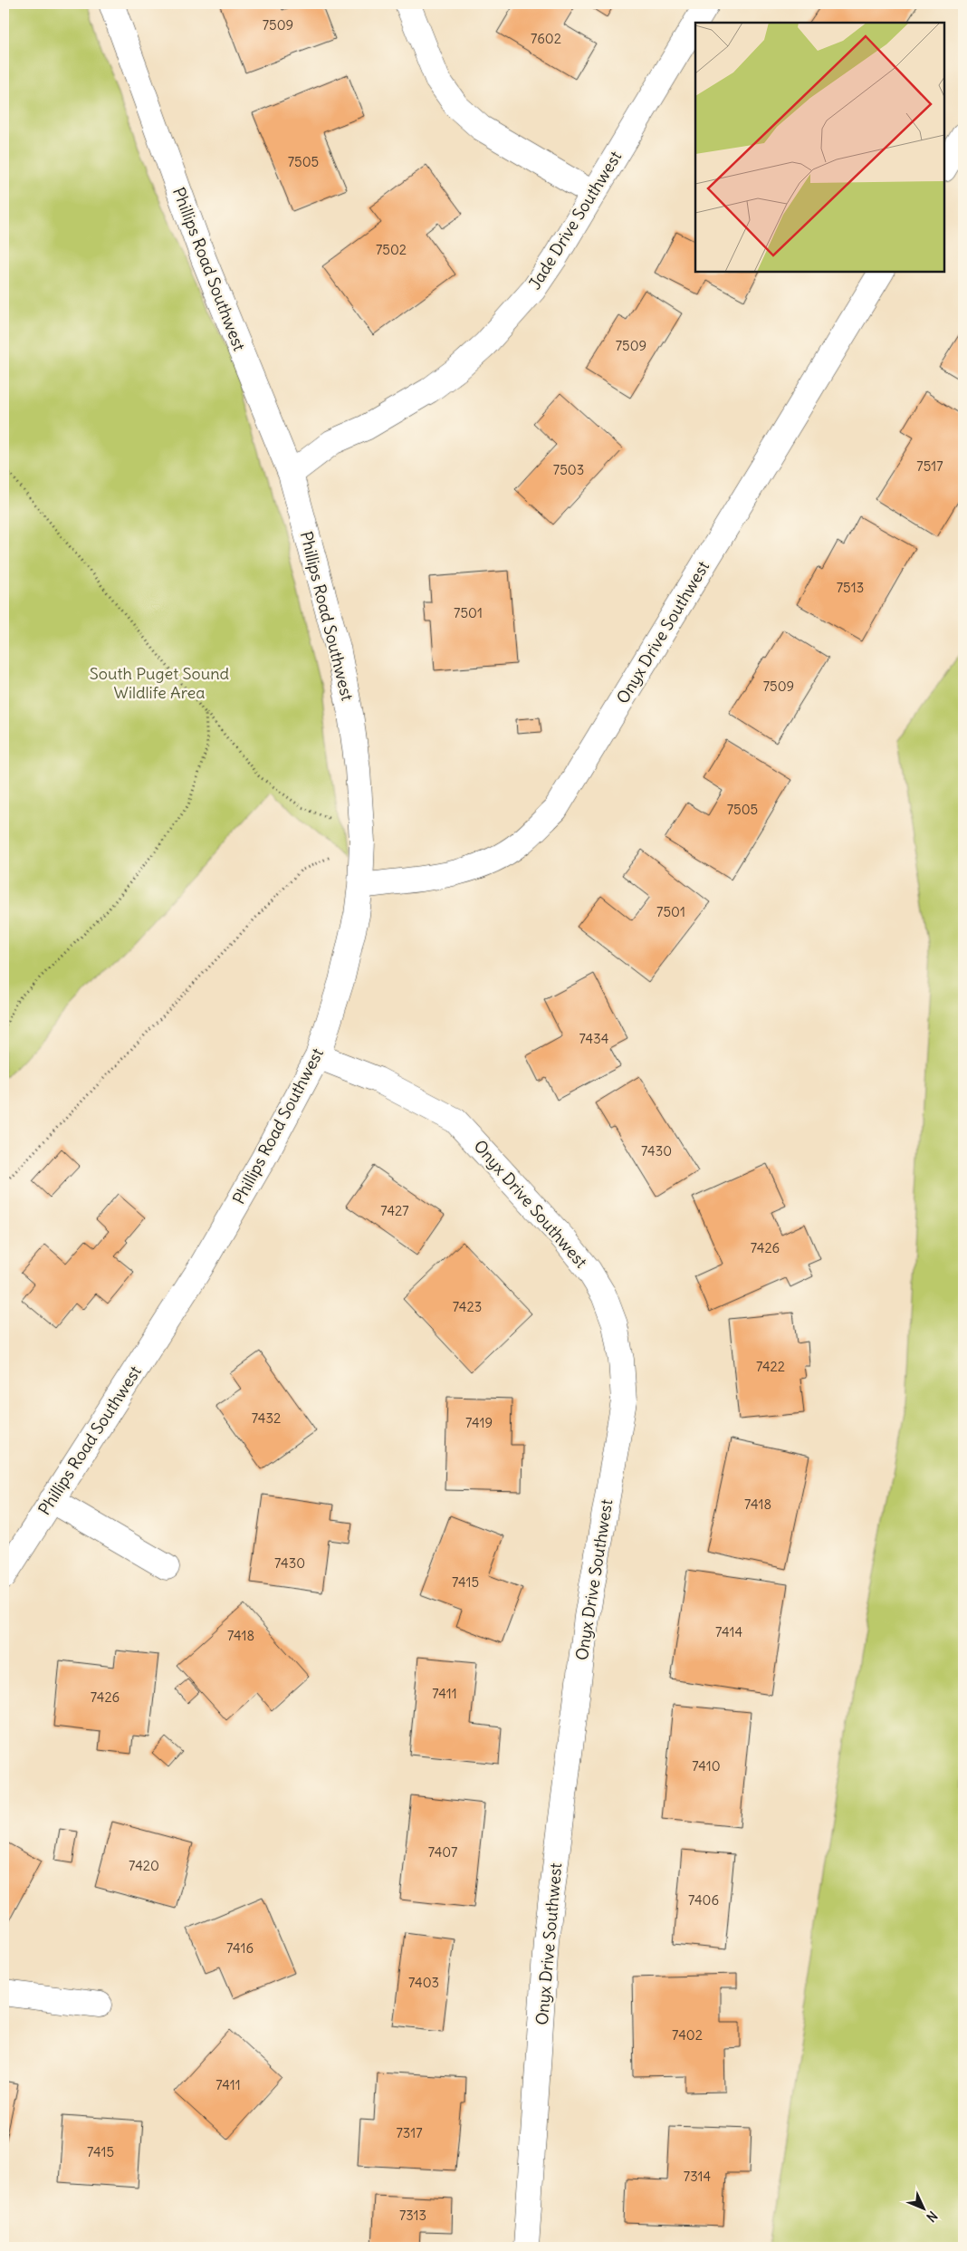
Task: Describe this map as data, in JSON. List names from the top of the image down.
{
  "streets": {
    "street": ["Jade Drive Southwest", "Phillips Road Southwest", "Onyx Drive Southwest"]
  },
  "crossings": [
    ["Jade Drive Southwest", "Phillips Road Southwest"],
    ["Phillips Road Southwest", "Onyx Drive Southwest"]
  ],
  "parks": ["South Puget Sound Wildlife Area"],
  "house_numbers": [
    "7509",
    "7602",
    "7505",
    "7502",
    "7509",
    "7517",
    "7503",
    "7513",
    "7501",
    "7509",
    "7505",
    "7501",
    "7434",
    "7430",
    "7427",
    "7426",
    "7423",
    "7422",
    "7432",
    "7419",
    "7418",
    "7430",
    "7415",
    "7414",
    "7418",
    "7411",
    "7426",
    "7410",
    "7407",
    "7420",
    "7406",
    "7416",
    "7403",
    "7402",
    "7411",
    "7317",
    "7415",
    "7314",
    "7313"
  ],
  "north": "bottom right"
}
